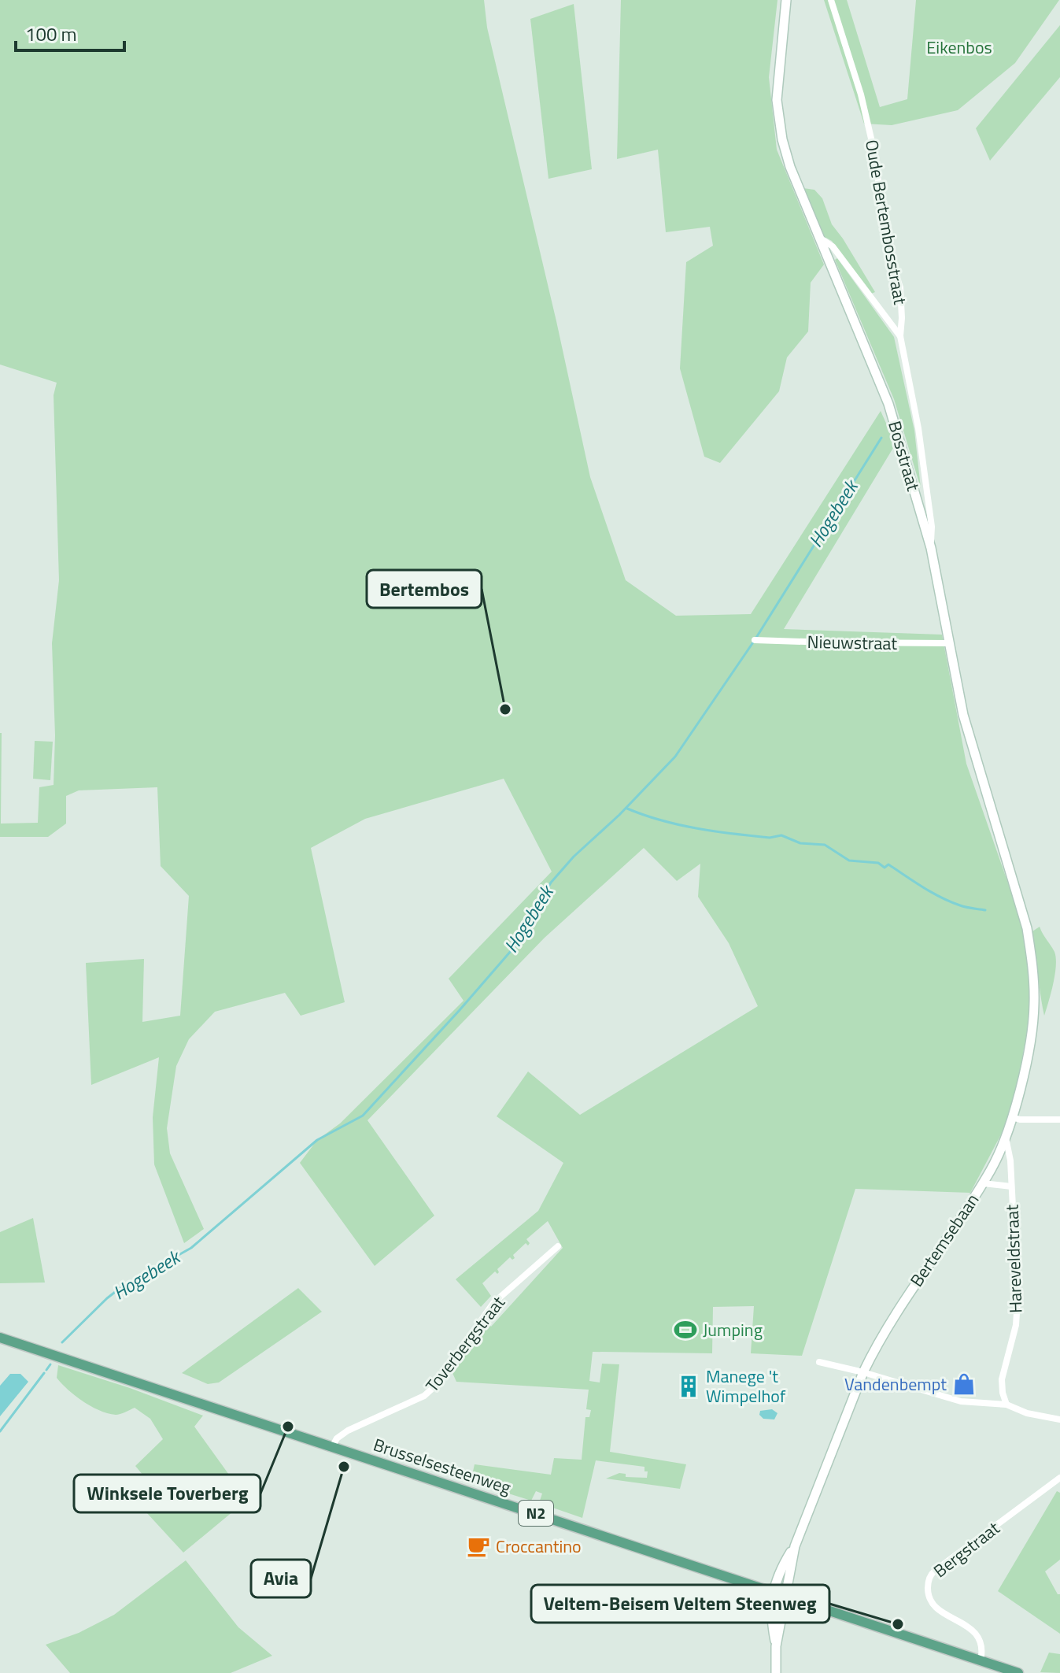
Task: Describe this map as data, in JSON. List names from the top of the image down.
{
  "streets": {
    "main road": ["Brusselsesteenweg", "N2"],
    "street": [
      "Oude Bertembosstraat",
      "Bosstraat",
      "Nieuwstraat",
      "Bertemsebaan",
      "Hareveldstraat",
      "Toverbergstraat",
      "Bergstraat"
    ]
  },
  "crossings": [
    ["Oude Bertembosstraat", "Bosstraat"],
    ["Bosstraat", "Nieuwstraat"],
    ["Bosstraat", "Bertemsebaan"],
    ["Bertemsebaan", "Hareveldstraat"],
    ["Bertemsebaan", "Brusselsesteenweg"],
    ["Toverbergstraat", "Brusselsesteenweg"],
    ["Brusselsesteenweg", "Bergstraat"]
  ],
  "water": ["Hogebeek"],
  "parks": ["Eikenbos"],
  "places": {
    "other": [
      "Bertembos",
      "Winksele Toverberg",
      "Avia",
      "Veltem-Beisem Veltem Steenweg"
    ],
    "sports": ["Jumping"],
    "shop": ["Vandenbempt"],
    "building": ["Manege 't Wimpelhof"],
    "cafe": ["Croccantino"]
  },
  "scale_bar": "100 m"
}
